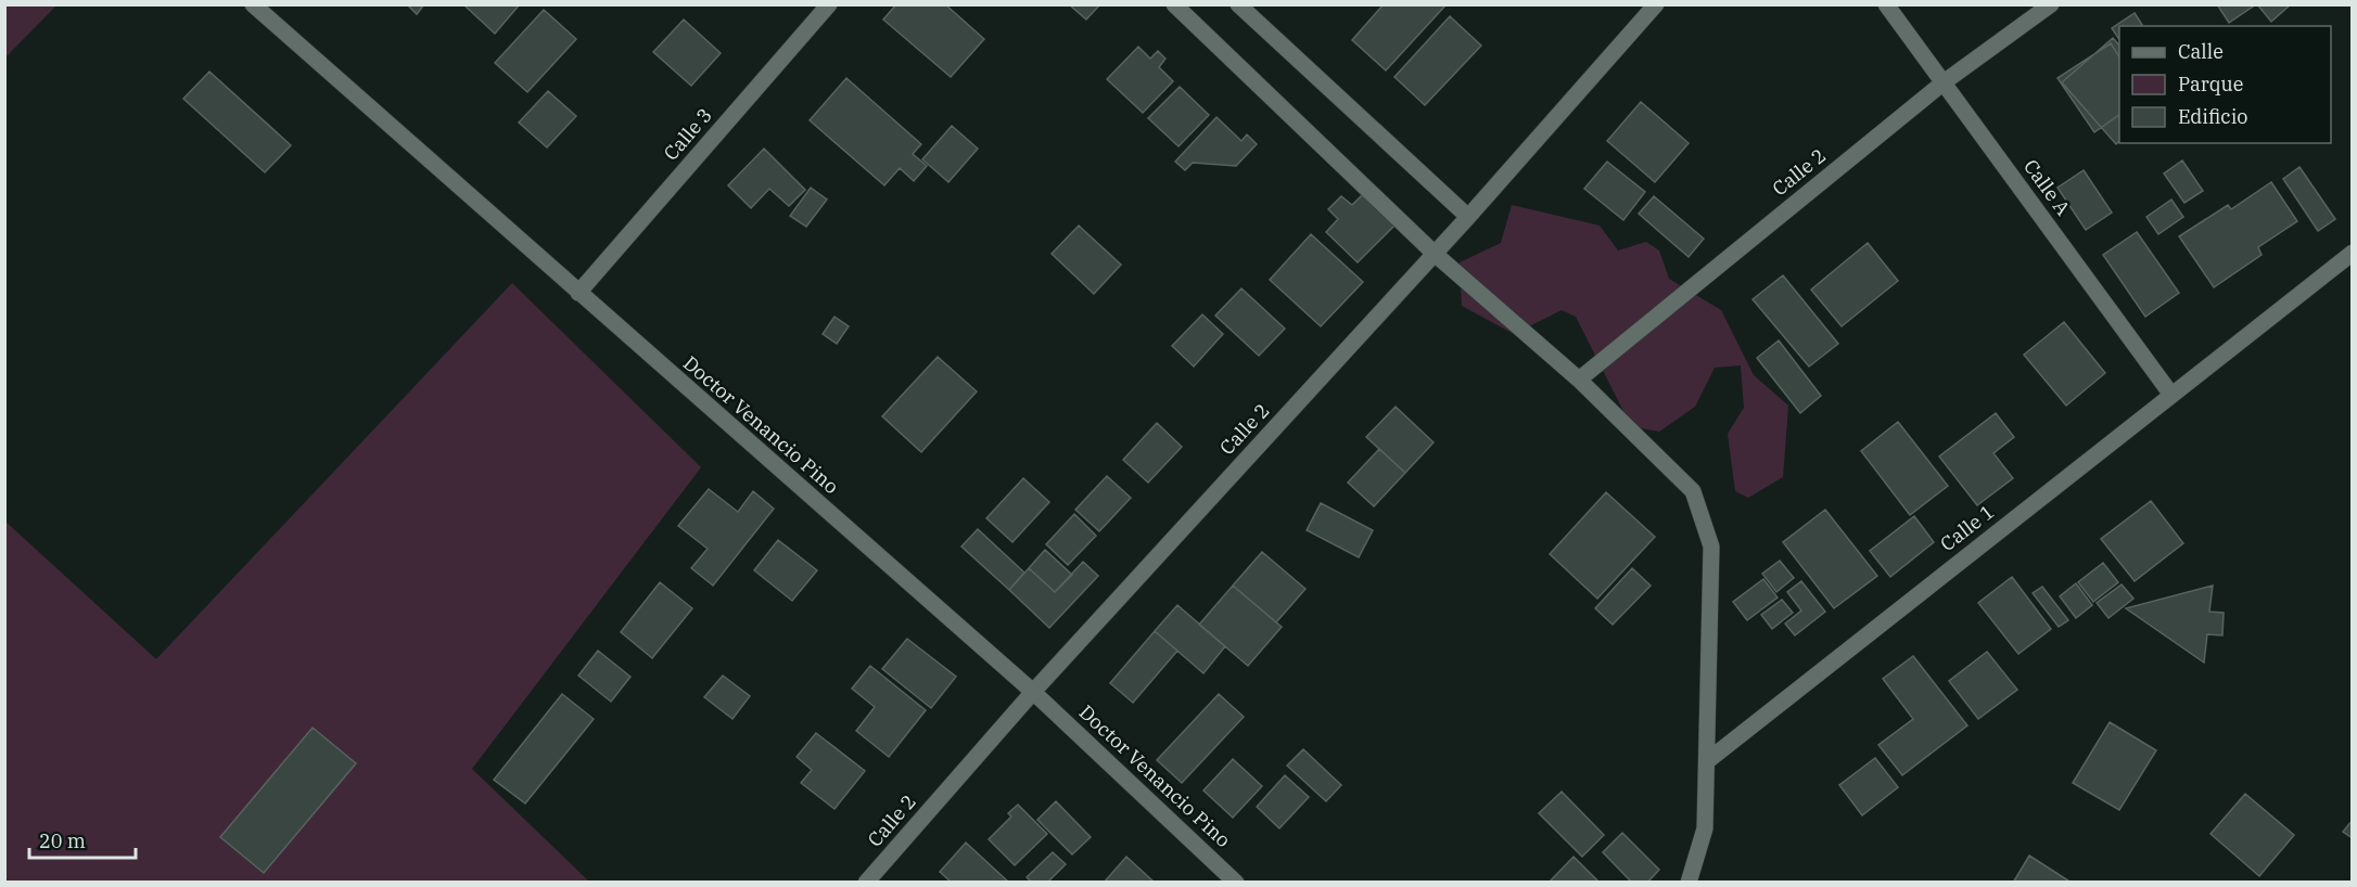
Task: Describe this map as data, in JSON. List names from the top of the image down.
{
  "streets": {
    "street": [
      "Calle 3",
      "Calle 2",
      "Calle A",
      "Doctor Venancio Pino",
      "Calle 1"
    ]
  },
  "crossings": [
    ["Calle 3", "Doctor Venancio Pino"],
    ["Calle 2", "Calle A"],
    ["Calle 2", "Doctor Venancio Pino"],
    ["Calle A", "Calle 1"]
  ],
  "legend": ["Calle", "Parque", "Edificio"],
  "scale_bar": "20 m"
}
